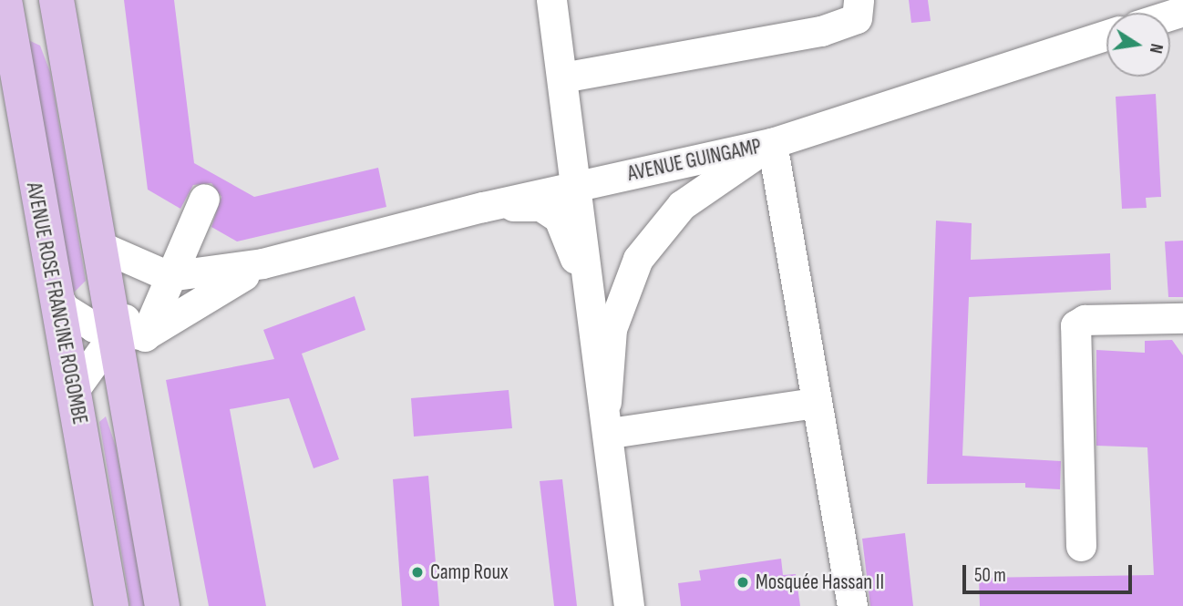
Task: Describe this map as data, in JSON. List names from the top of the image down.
{
  "streets": {
    "main road": ["AVENUE ROSE FRANCINE ROGOMBE"],
    "street": ["AVENUE GUINGAMP"]
  },
  "places": ["Camp Roux", "Mosquée Hassan II"],
  "scale_bar": "50 m",
  "north": "right"
}
